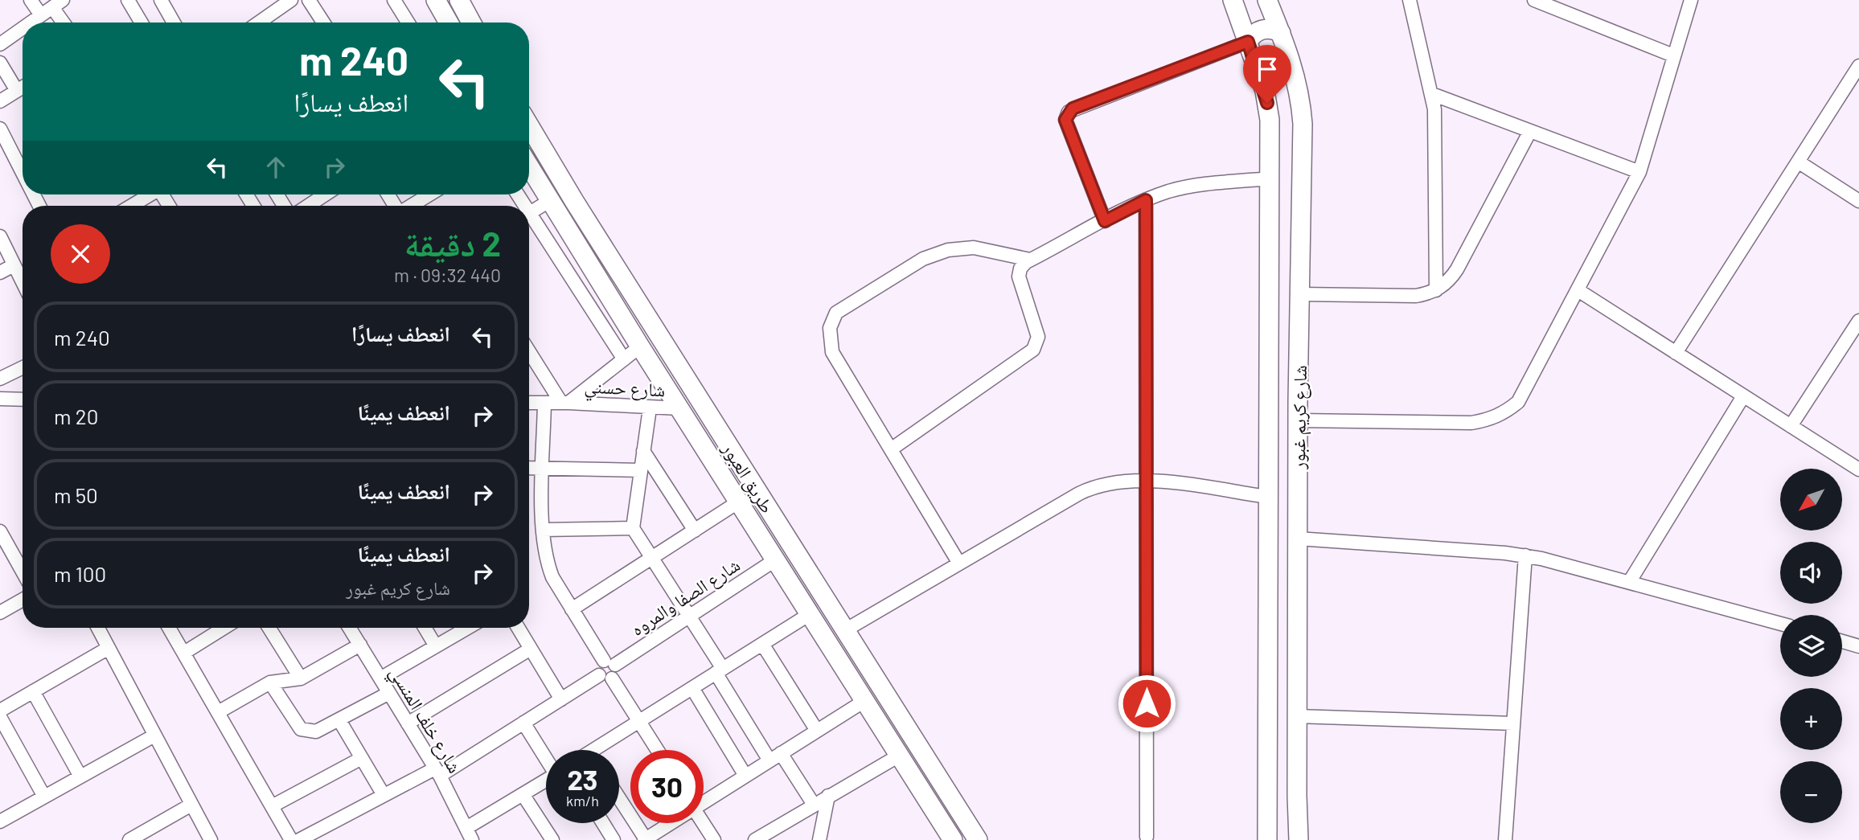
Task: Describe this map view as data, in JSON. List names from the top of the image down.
{
  "streets": {
    "street": [
      "شارع حسني",
      "شارع كريم غبور",
      "طريق العبور",
      "شارع الصفا والمروه",
      "شارع خلف المنسي"
    ]
  },
  "crossings": [
    ["شارع حسني", "طريق العبور"],
    ["طريق العبور", "شارع الصفا والمروه"]
  ],
  "north": "bottom left",
  "page": {
    "turn": ["240 m", "انعطف يسارًا"],
    "heading": ["2 دقيقة", "440 m · 09:32"],
    "list": [
      {
        "name": "انعطف يسارًا",
        "value": "240 m"
      },
      {
        "name": "انعطف يمينًا",
        "value": "20 m"
      },
      {
        "name": "انعطف يمينًا",
        "value": "50 m"
      },
      {
        "name": "انعطف يمينًا",
        "note": "شارع كريم غبور",
        "value": "100 m"
      }
    ],
    "map_buttons": ["+", "−"],
    "speed": "23 km/h",
    "limit": "30"
  }
}
